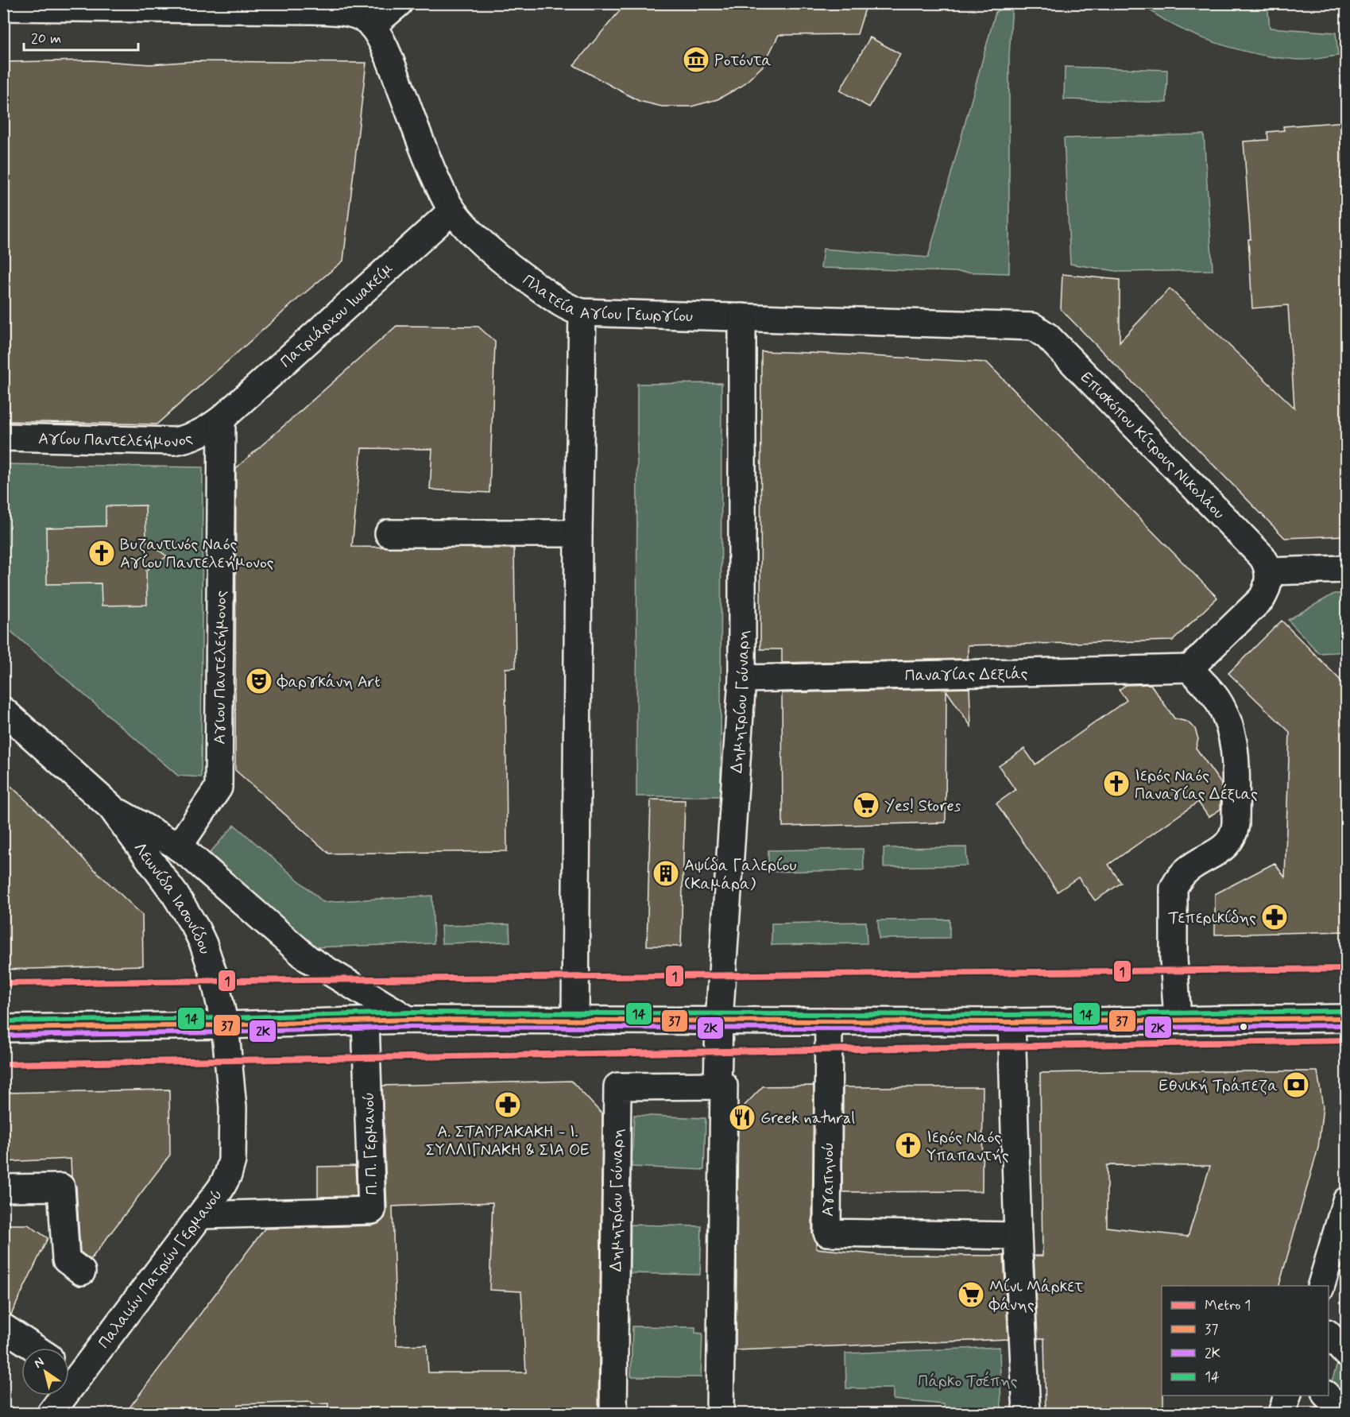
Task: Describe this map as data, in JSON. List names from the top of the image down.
{
  "streets": {
    "street": [
      "Πλατεία Αγίου Γεωργίου",
      "Πατριάρχου Ιωακείμ",
      "Αγίου Παντελεήμονος",
      "Επισκόπου Κίτρους Νικολάου",
      "Αγιου Παντελεήμονος",
      "Παναγίας Δεξιάς",
      "Δημητρίου Γούναρη",
      "Λεωνίδα Ιασονίδου",
      "Π. Π. Γερμανού",
      "Αγαπηνού",
      "Παλαιών Πατρών Γερμανού"
    ]
  },
  "crossings": [
    ["Πλατεία Αγίου Γεωργίου", "Πατριάρχου Ιωακείμ"],
    ["Πλατεία Αγίου Γεωργίου", "Επισκόπου Κίτρους Νικολάου"],
    ["Πλατεία Αγίου Γεωργίου", "Δημητρίου Γούναρη"],
    ["Πατριάρχου Ιωακείμ", "Αγίου Παντελεήμονος"],
    ["Πατριάρχου Ιωακείμ", "Αγιου Παντελεήμονος"],
    ["Αγίου Παντελεήμονος", "Αγιου Παντελεήμονος"],
    ["Παναγίας Δεξιάς", "Δημητρίου Γούναρη"],
    ["Λεωνίδα Ιασονίδου", "Παλαιών Πατρών Γερμανού"],
    ["Π. Π. Γερμανού", "Παλαιών Πατρών Γερμανού"]
  ],
  "parks": ["Πάρκο Τσέπης"],
  "places": {
    "museum": ["Ροτόντα"],
    "church": ["Βυζαντινός Ναός Αγίου Παντελεήμονος", "Ιερός Ναός Παναγίας Δέξιας", "Ιερός Ναός Υπαπαντής"],
    "theatre": ["Φαργκάνη Art"],
    "supermarket": ["Yes! Stores", "Μίνι Μάρκετ Φάνης"],
    "building": ["Αψίδα Γαλερίου (Καμάρα)"],
    "pharmacy": ["Τεπερικίδης", "Α. ΣΤΑΥΡΑΚΑΚΗ - Ι. ΣΥΛΛΙΓΝΑΚΗ & ΣΙΑ ΟΕ"],
    "bank": ["Εθνική Τράπεζα"],
    "restaurant": ["Greek natural"]
  },
  "lines": [
    "metro line 1",
    "transit line 14",
    "transit line 37",
    "transit line 2Κ"
  ],
  "legend": [
    "Metro 1",
    "37",
    "2Κ",
    "14"
  ],
  "scale_bar": "20 m",
  "north": "top left"
}
